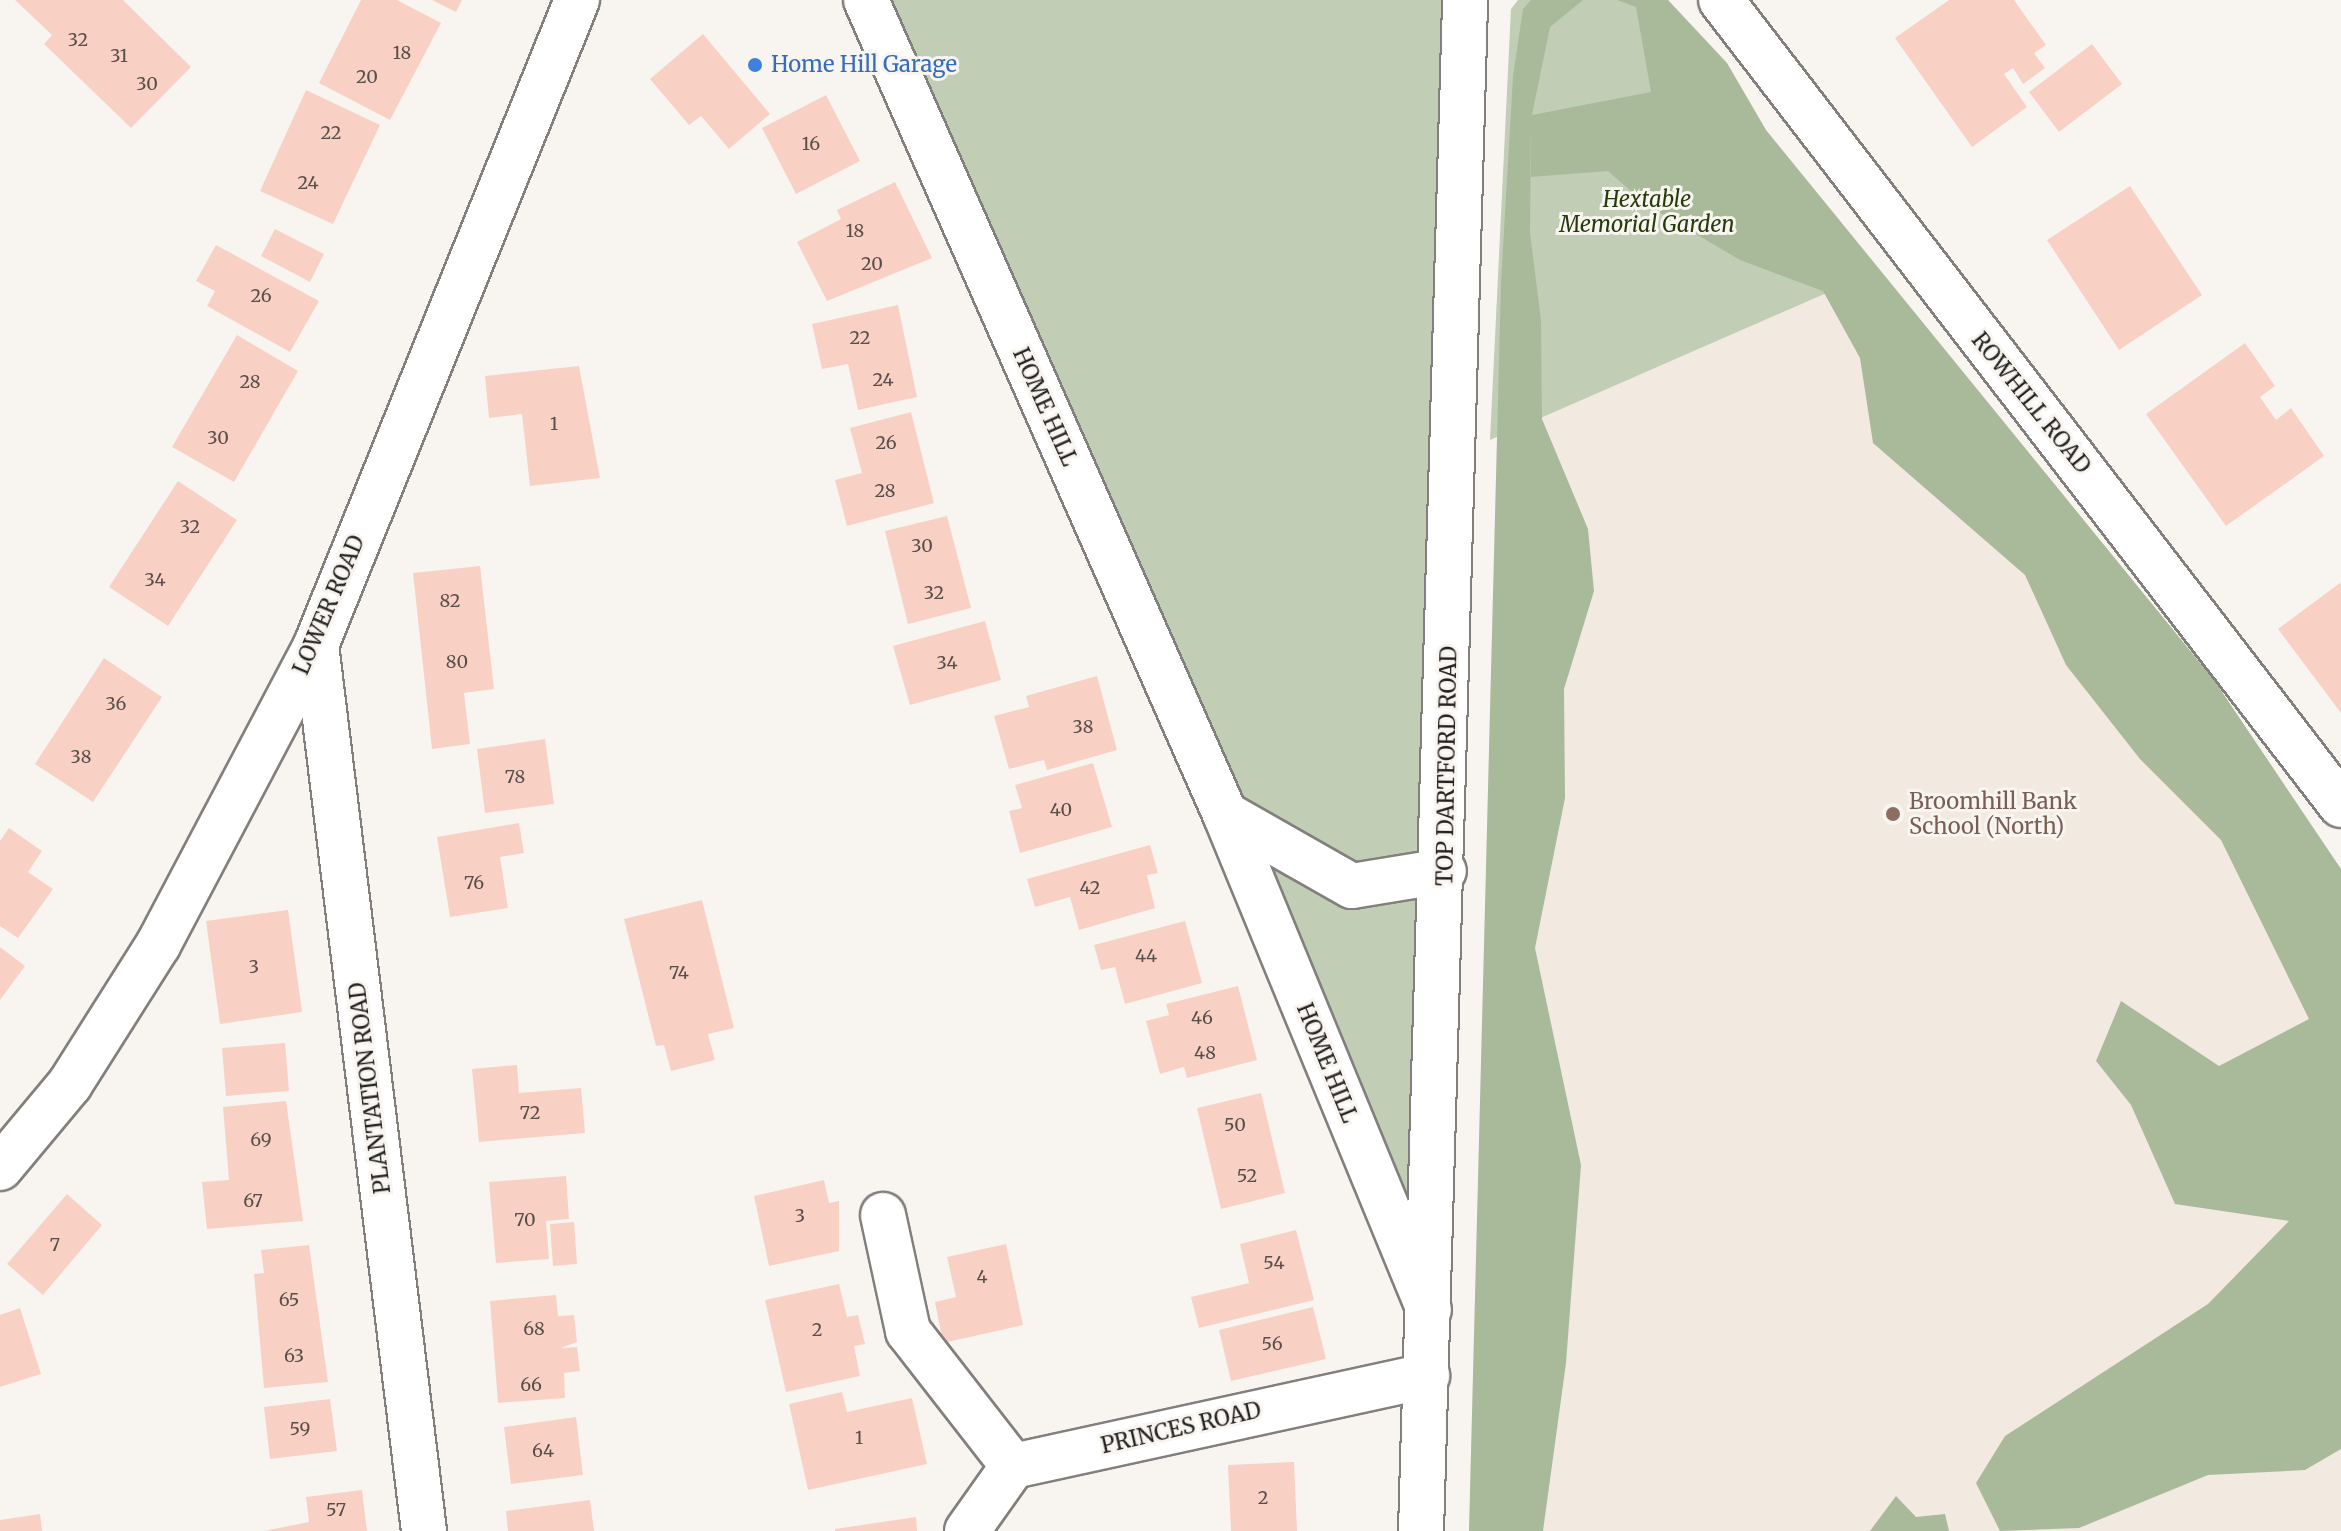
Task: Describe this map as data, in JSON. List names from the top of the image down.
{
  "streets": {
    "street": [
      "ROWHILL ROAD",
      "HOME HILL",
      "LOWER ROAD",
      "TOP DARTFORD ROAD",
      "PLANTATION ROAD",
      "PRINCES ROAD"
    ]
  },
  "crossings": [
    ["HOME HILL", "TOP DARTFORD ROAD"],
    ["LOWER ROAD", "PLANTATION ROAD"],
    ["TOP DARTFORD ROAD", "PRINCES ROAD"]
  ],
  "parks": ["Hextable Memorial Garden"],
  "places": ["Home Hill Garage", "Broomhill Bank School (North)"],
  "house_numbers": [
    "32",
    "18",
    "31",
    "20",
    "30",
    "22",
    "16",
    "24",
    "18",
    "20",
    "26",
    "22",
    "24",
    "28",
    "1",
    "30",
    "26",
    "28",
    "32",
    "30",
    "34",
    "32",
    "82",
    "80",
    "34",
    "36",
    "38",
    "38",
    "78",
    "40",
    "76",
    "42",
    "44",
    "3",
    "74",
    "46",
    "48",
    "72",
    "50",
    "69",
    "52",
    "67",
    "3",
    "70",
    "7",
    "54",
    "4",
    "65",
    "68",
    "2",
    "56",
    "63",
    "66",
    "59",
    "1",
    "64",
    "2",
    "57"
  ]
}
